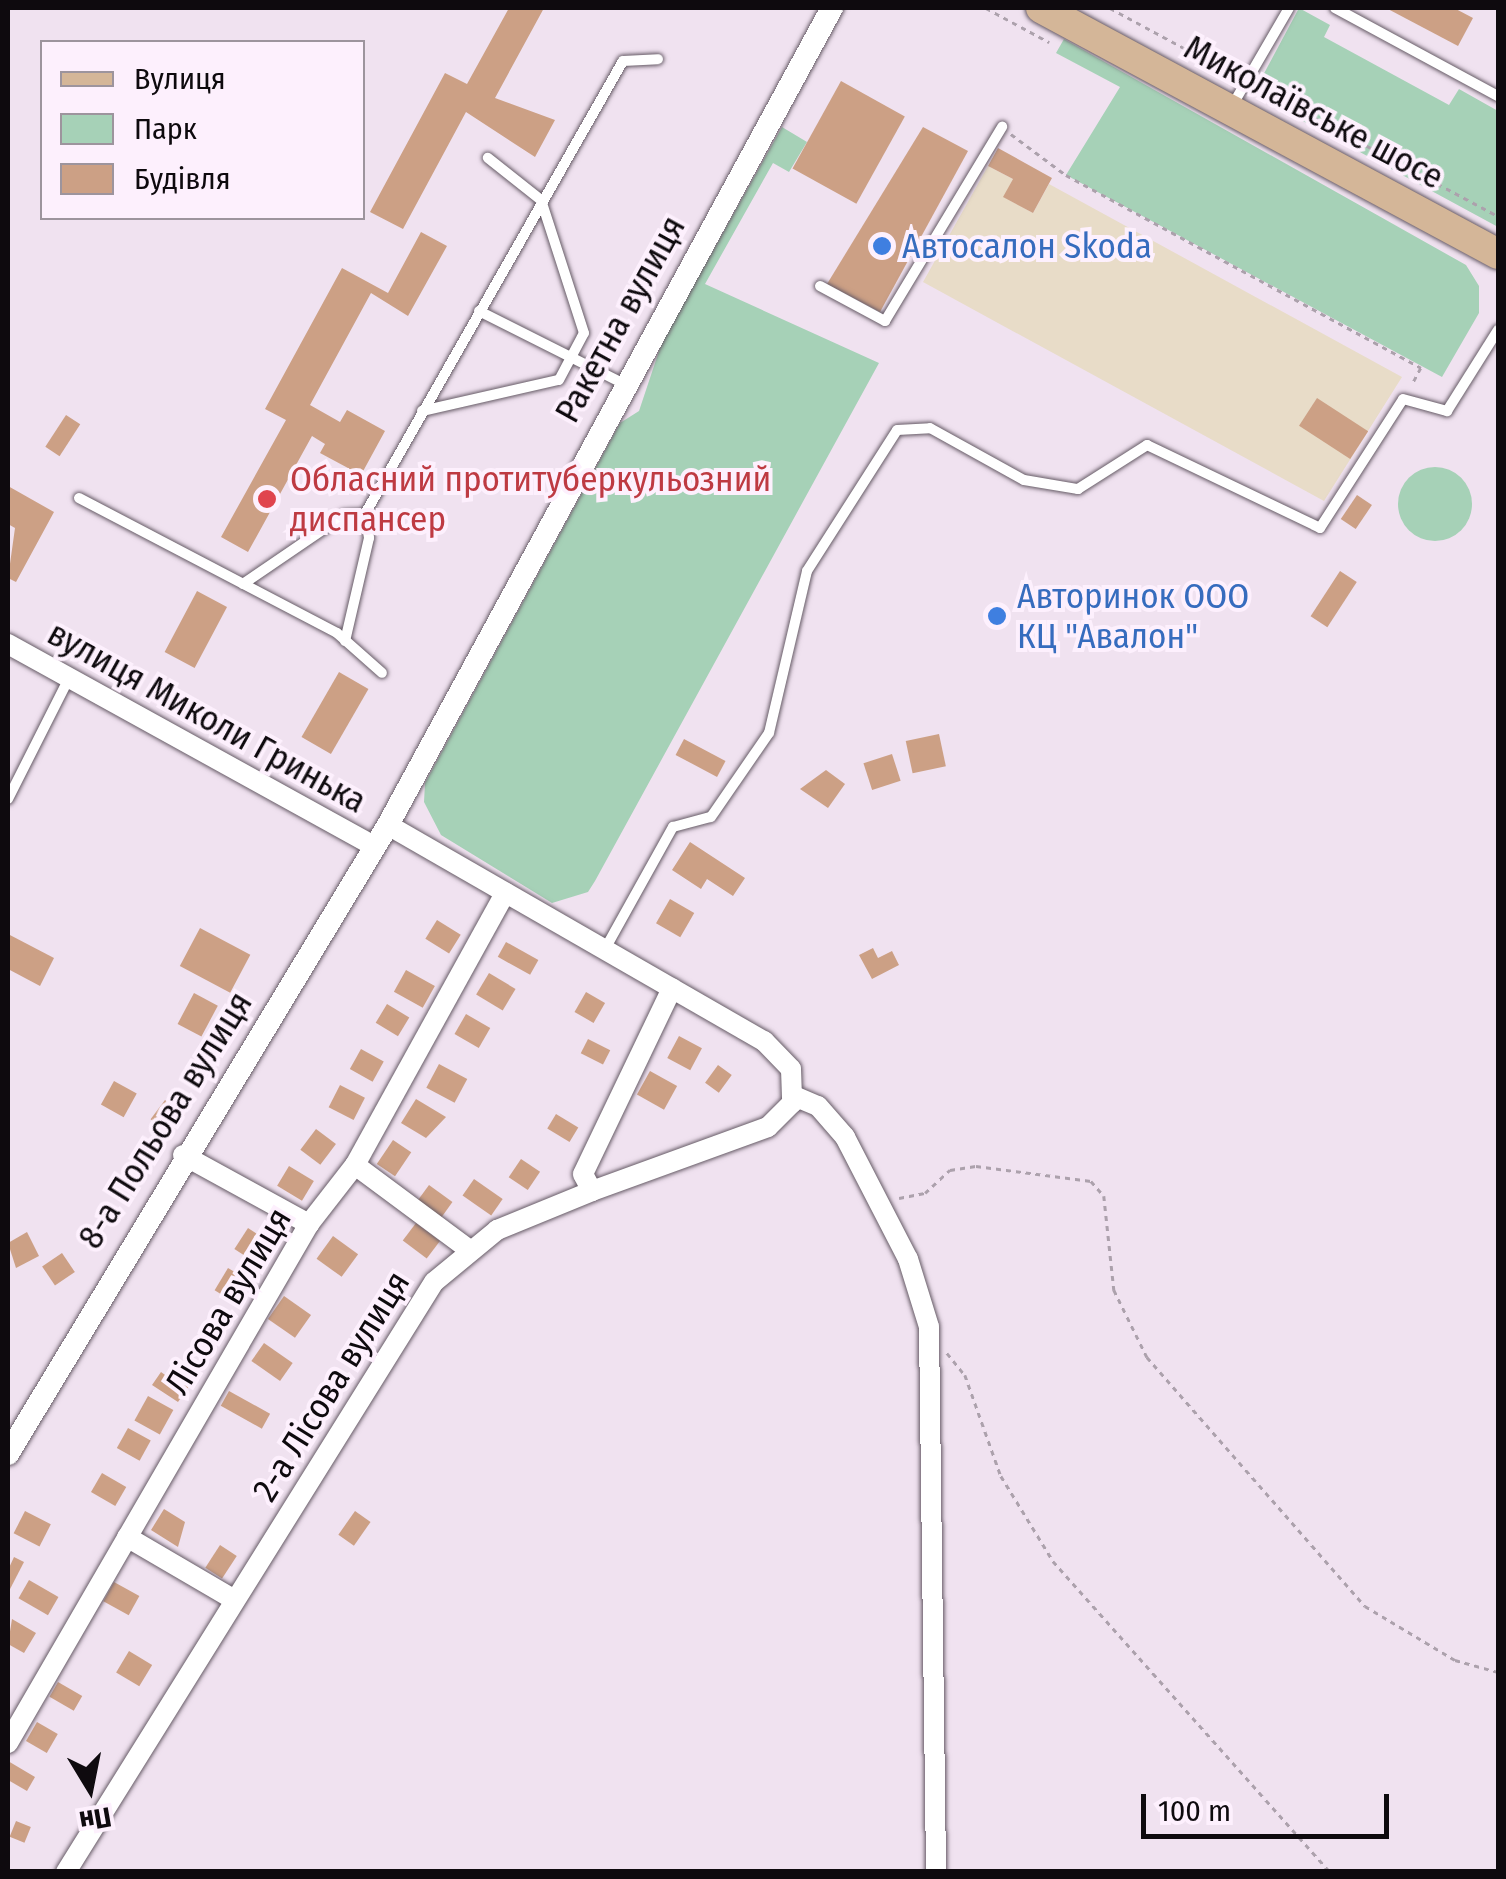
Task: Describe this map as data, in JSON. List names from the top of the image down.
{
  "streets": {
    "main road": ["Миколаївське шосе"],
    "street": [
      "Ракетна вулиця",
      "вулиця Миколи Гринька",
      "8-а Польова вулиця",
      "Лісова вулиця",
      "2-а Лісова вулиця"
    ]
  },
  "crossings": [
    ["Ракетна вулиця", "8-а Польова вулиця"],
    ["вулиця Миколи Гринька", "8-а Польова вулиця"]
  ],
  "places": ["Автосалон Skoda", "Обласний протитуберкульозний диспансер", "Авторинок ООО КЦ \"Авалон\""],
  "legend": ["Вулиця", "Парк", "Будівля"],
  "scale_bar": "100 m",
  "north": "bottom"
}
